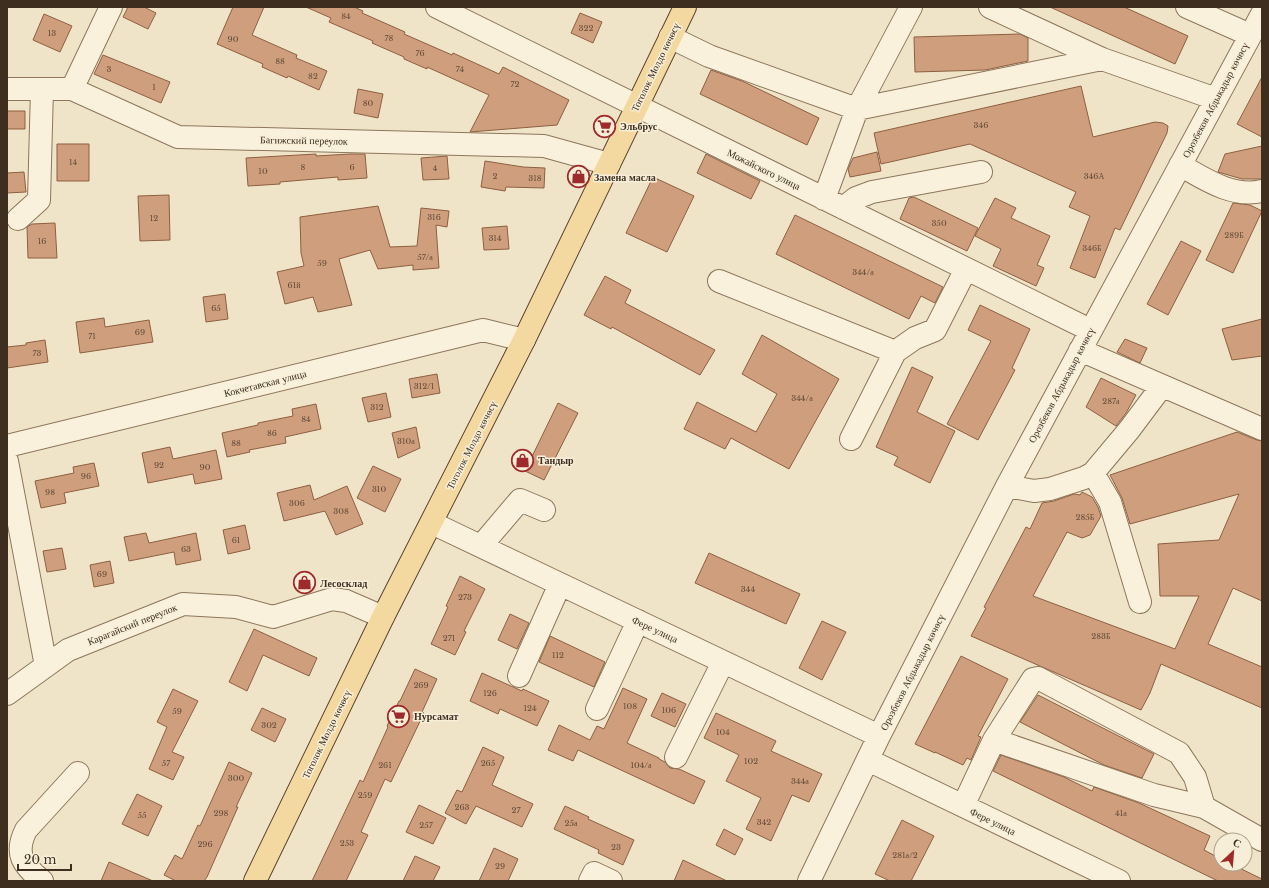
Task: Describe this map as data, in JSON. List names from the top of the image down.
{
  "streets": {
    "main road": ["Тоголок Молдо көчөсү"],
    "street": [
      "Орозбеков Абдыкадыр көчөсү",
      "Багижский переулок",
      "Можайского улица",
      "Кокчетавская улица",
      "Карагайский переулок",
      "Фере улица"
    ]
  },
  "crossings": [
    ["Тоголок Молдо көчөсү", "Багижский переулок"],
    ["Тоголок Молдо көчөсү", "Можайского улица"],
    ["Тоголок Молдо көчөсү", "Кокчетавская улица"],
    ["Тоголок Молдо көчөсү", "Карагайский переулок"],
    ["Тоголок Молдо көчөсү", "Фере улица"],
    ["Орозбеков Абдыкадыр көчөсү", "Можайского улица"],
    ["Орозбеков Абдыкадыр көчөсү", "Фере улица"]
  ],
  "places": {
    "supermarket": ["Эльбрус", "Нурсамат"],
    "shop": ["Замена масла", "Тандыр", "Лесосклад"]
  },
  "house_numbers": [
    "84",
    "322",
    "13",
    "78",
    "90",
    "76",
    "88",
    "3",
    "74",
    "82",
    "72",
    "1",
    "80",
    "346",
    "14",
    "8",
    "6",
    "4",
    "10",
    "2",
    "346А",
    "318",
    "316",
    "12",
    "350",
    "289Б",
    "314",
    "16",
    "346Б",
    "57/а",
    "59",
    "344/а",
    "61й",
    "65",
    "69",
    "71",
    "73",
    "312/1",
    "344/а",
    "287а",
    "312",
    "84",
    "86",
    "310а",
    "88",
    "92",
    "90",
    "96",
    "310",
    "98",
    "306",
    "308",
    "285Б",
    "61",
    "63",
    "69",
    "344",
    "273",
    "283Б",
    "271",
    "112",
    "269",
    "126",
    "108",
    "124",
    "106",
    "59",
    "302",
    "104",
    "102",
    "57",
    "265",
    "261",
    "104/а",
    "300",
    "344а",
    "259",
    "263",
    "27",
    "298",
    "41а",
    "55",
    "342",
    "25а",
    "257",
    "253",
    "296",
    "23",
    "281а/2",
    "29"
  ],
  "scale_bar": "20 m",
  "north": "top right"
}
